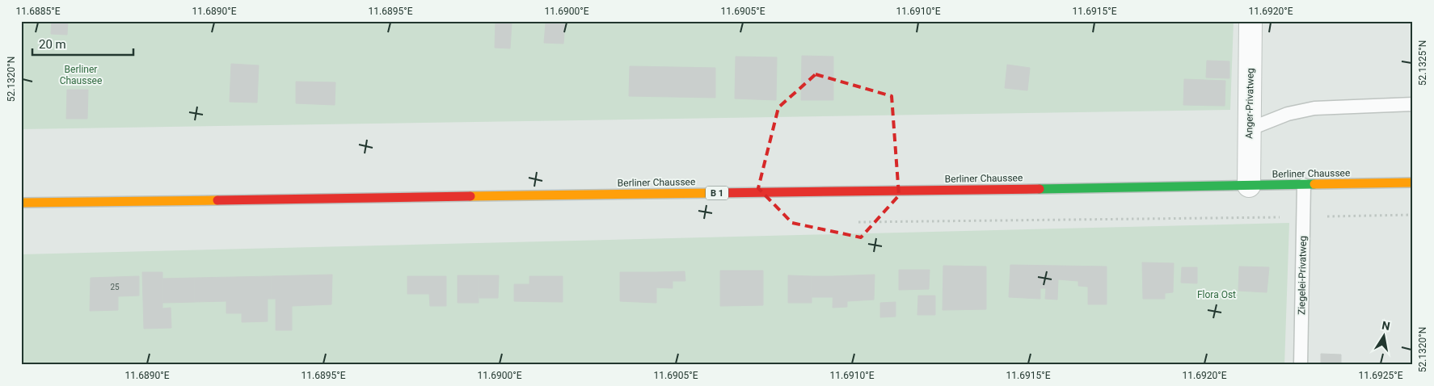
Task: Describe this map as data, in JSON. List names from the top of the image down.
{
  "streets": {
    "main road": ["Berliner Chaussee", "B 1"],
    "street": ["Anger-Privatweg"],
    "lane": ["Ziegelei-Privatweg"]
  },
  "crossings": [
    ["Anger-Privatweg", "Berliner Chaussee"],
    ["Berliner Chaussee", "Ziegelei-Privatweg"]
  ],
  "parks": ["Berliner Chaussee", "Flora Ost"],
  "house_numbers": ["25"],
  "scale_bar": "20 m",
  "north": "top",
  "coordinates": [
    "11.6885°E",
    "11.6890°E",
    "11.6895°E",
    "11.6900°E",
    "11.6905°E",
    "11.6910°E",
    "11.6915°E",
    "11.6920°E",
    "52.1325°N",
    "52.1320°N",
    "11.6925°E"
  ]
}
